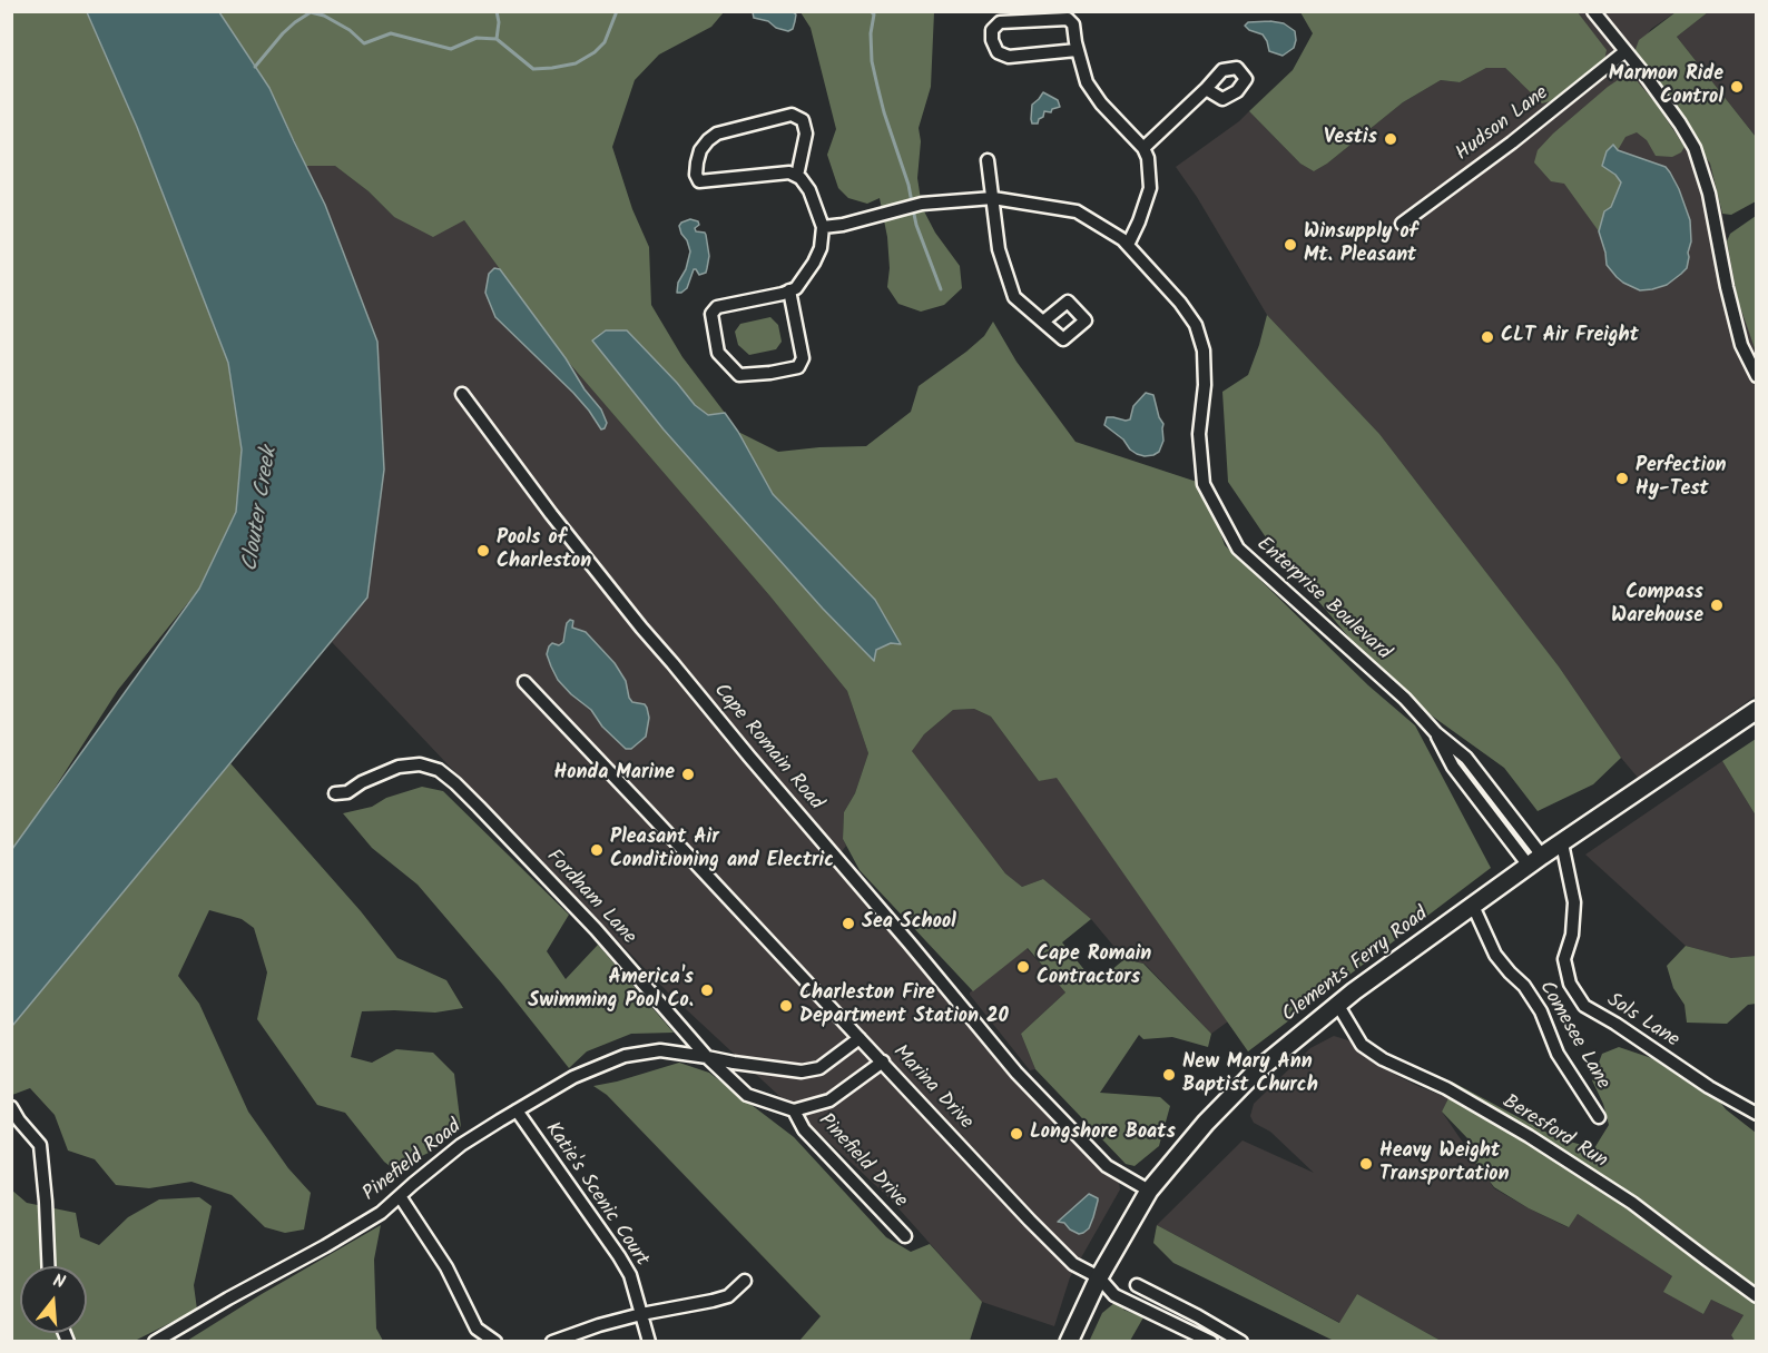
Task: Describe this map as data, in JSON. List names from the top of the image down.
{
  "streets": {
    "main road": ["Clements Ferry Road"],
    "street": [
      "Hudson Lane",
      "Enterprise Boulevard",
      "Cape Romain Road",
      "Fordham Lane",
      "Sols Lane",
      "Comesee Lane",
      "Marina Drive",
      "Beresford Run",
      "Pinefield Road",
      "Pinefield Drive",
      "Katie's Scenic Court"
    ]
  },
  "crossings": [
    ["Enterprise Boulevard", "Clements Ferry Road"],
    ["Cape Romain Road", "Clements Ferry Road"],
    ["Fordham Lane", "Pinefield Road"],
    ["Clements Ferry Road", "Sols Lane"],
    ["Clements Ferry Road", "Comesee Lane"],
    ["Clements Ferry Road", "Marina Drive"],
    ["Clements Ferry Road", "Beresford Run"],
    ["Marina Drive", "Pinefield Road"],
    ["Pinefield Road", "Katie's Scenic Court"]
  ],
  "water": ["Clouter Creek"],
  "places": [
    "Marmon Ride Control",
    "Vestis",
    "Winsupply of Mt. Pleasant",
    "CLT Air Freight",
    "Perfection Hy-Test",
    "Pools of Charleston",
    "Compass Warehouse",
    "Honda Marine",
    "Pleasant Air Conditioning and Electric",
    "Sea School",
    "Cape Romain Contractors",
    "America's Swimming Pool Co.",
    "Charleston Fire Department Station 20",
    "New Mary Ann Baptist Church",
    "Longshore Boats",
    "Heavy Weight Transportation"
  ],
  "north": "top"
}
